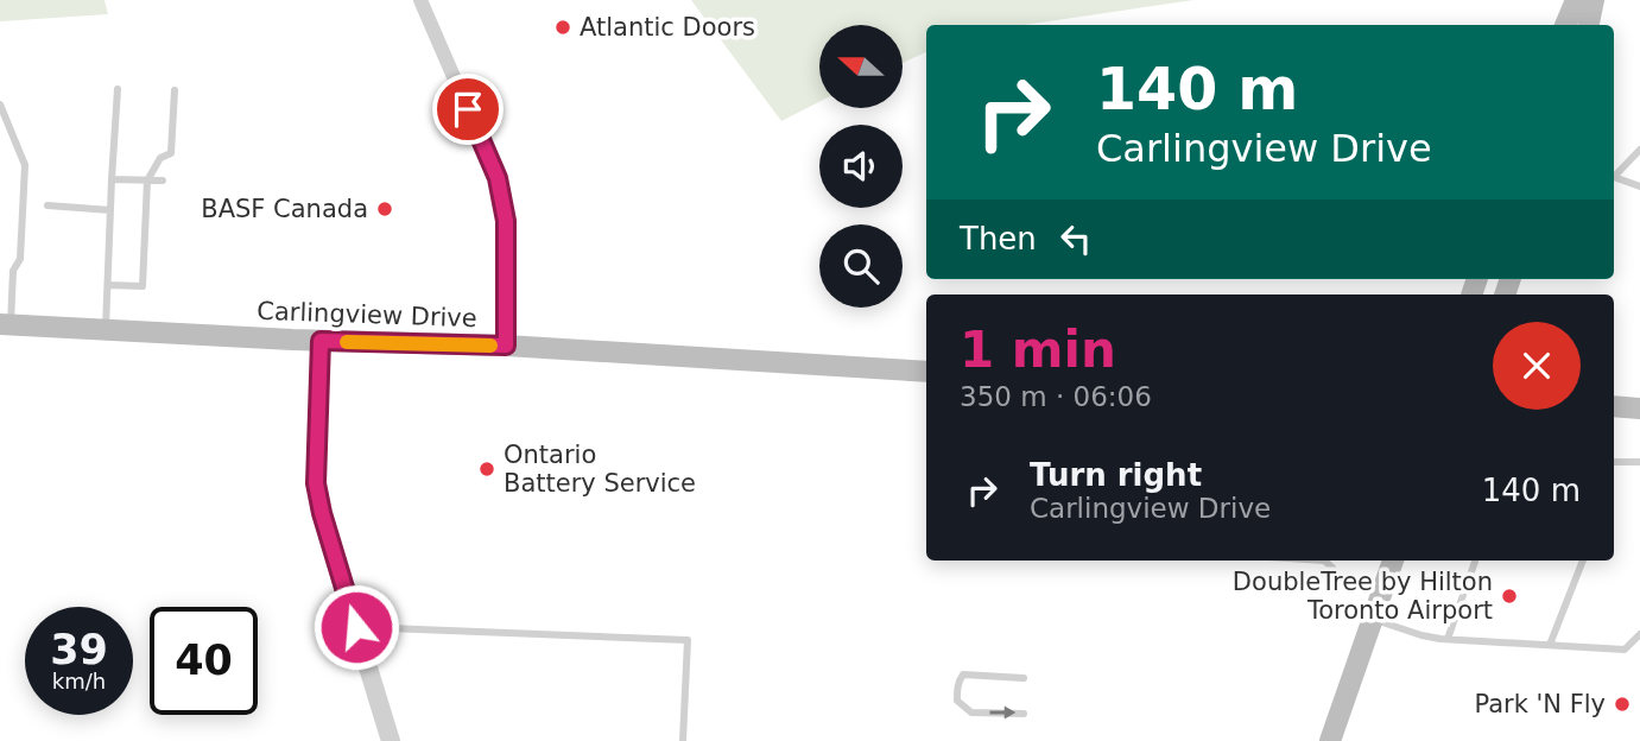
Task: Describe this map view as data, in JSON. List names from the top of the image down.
{
  "streets": {
    "main road": ["Carlingview Drive"]
  },
  "places": [
    "Atlantic Doors",
    "BASF Canada",
    "Ontario Battery Service",
    "DoubleTree by Hilton Toronto Airport",
    "Park 'N Fly"
  ],
  "north": "left",
  "page": {
    "turn": ["140 m", "Carlingview Drive"],
    "then": "Then",
    "heading": ["1 min", "350 m · 06:06"],
    "list": [
      {
        "name": "Turn right",
        "note": "Carlingview Drive",
        "value": "140 m"
      }
    ],
    "speed": "39 km/h",
    "limit": "40"
  }
}
